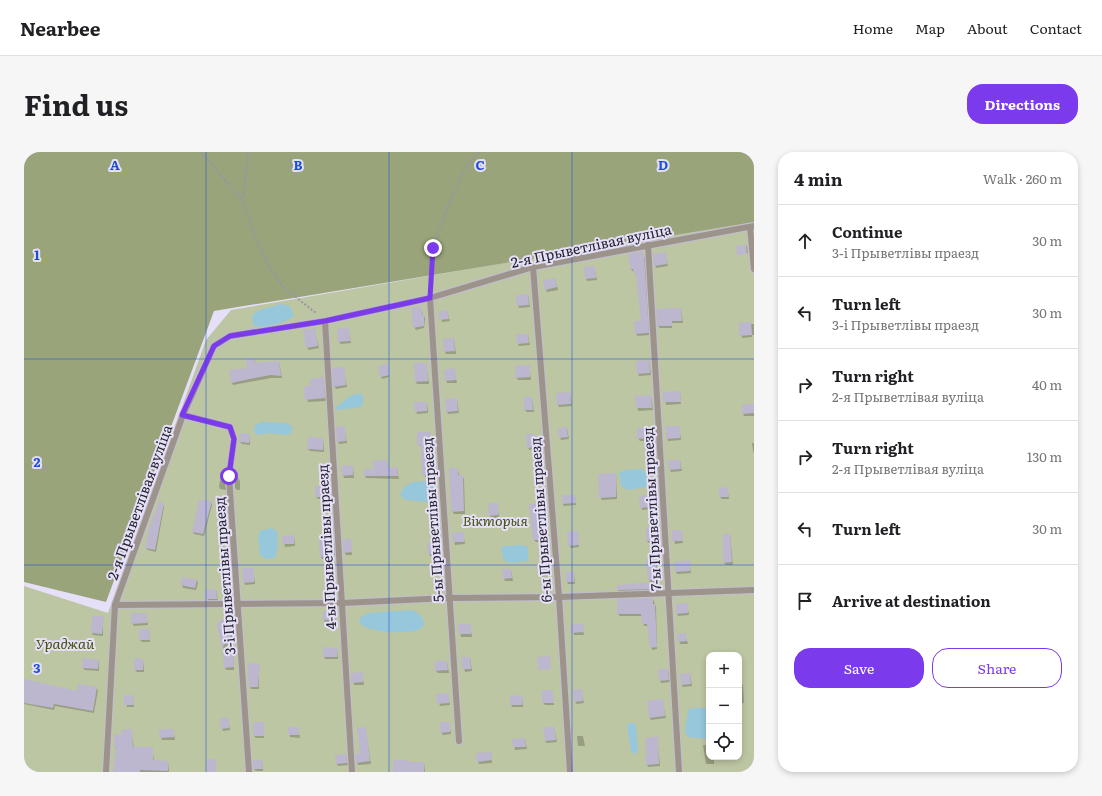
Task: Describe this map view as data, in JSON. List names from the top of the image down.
{
  "streets": {
    "lane": [
      "2-я Прыветлівая вуліца",
      "7-ы Прыветлівы праезд",
      "5-ы Прыветлівы праезд",
      "6-ы Прыветлівы праезд",
      "4-ы Прыветлівы праезд",
      "3-і Прыветлівы праезд"
    ]
  },
  "crossings": [
    ["2-я Прыветлівая вуліца", "7-ы Прыветлівы праезд"],
    ["2-я Прыветлівая вуліца", "5-ы Прыветлівы праезд"],
    ["2-я Прыветлівая вуліца", "6-ы Прыветлівы праезд"],
    ["2-я Прыветлівая вуліца", "4-ы Прыветлівы праезд"],
    ["2-я Прыветлівая вуліца", "3-і Прыветлівы праезд"]
  ],
  "parks": ["Вікторыя", "Ураджай"],
  "page": {
    "header": "Nearbee",
    "nav": [
      "Home",
      "Map",
      "About",
      "Contact"
    ],
    "title": "Find us",
    "buttons": [
      "Directions",
      ["Save", "Share"]
    ],
    "heading": ["4 min", "Walk · 260 m"],
    "list": [
      ["Continue", "3-і Прыветлівы праезд", "30 m"],
      ["Turn left", "3-і Прыветлівы праезд", "30 m"],
      ["Turn right", "2-я Прыветлівая вуліца", "40 m"],
      ["Turn right", "2-я Прыветлівая вуліца", "130 m"],
      ["Turn left", "30 m"],
      "Arrive at destination"
    ],
    "map_buttons": ["+", "−"]
  },
  "grid": {
    "columns": [
      "A",
      "B",
      "C",
      "D"
    ],
    "rows": ["1", "2", "3"]
  }
}
